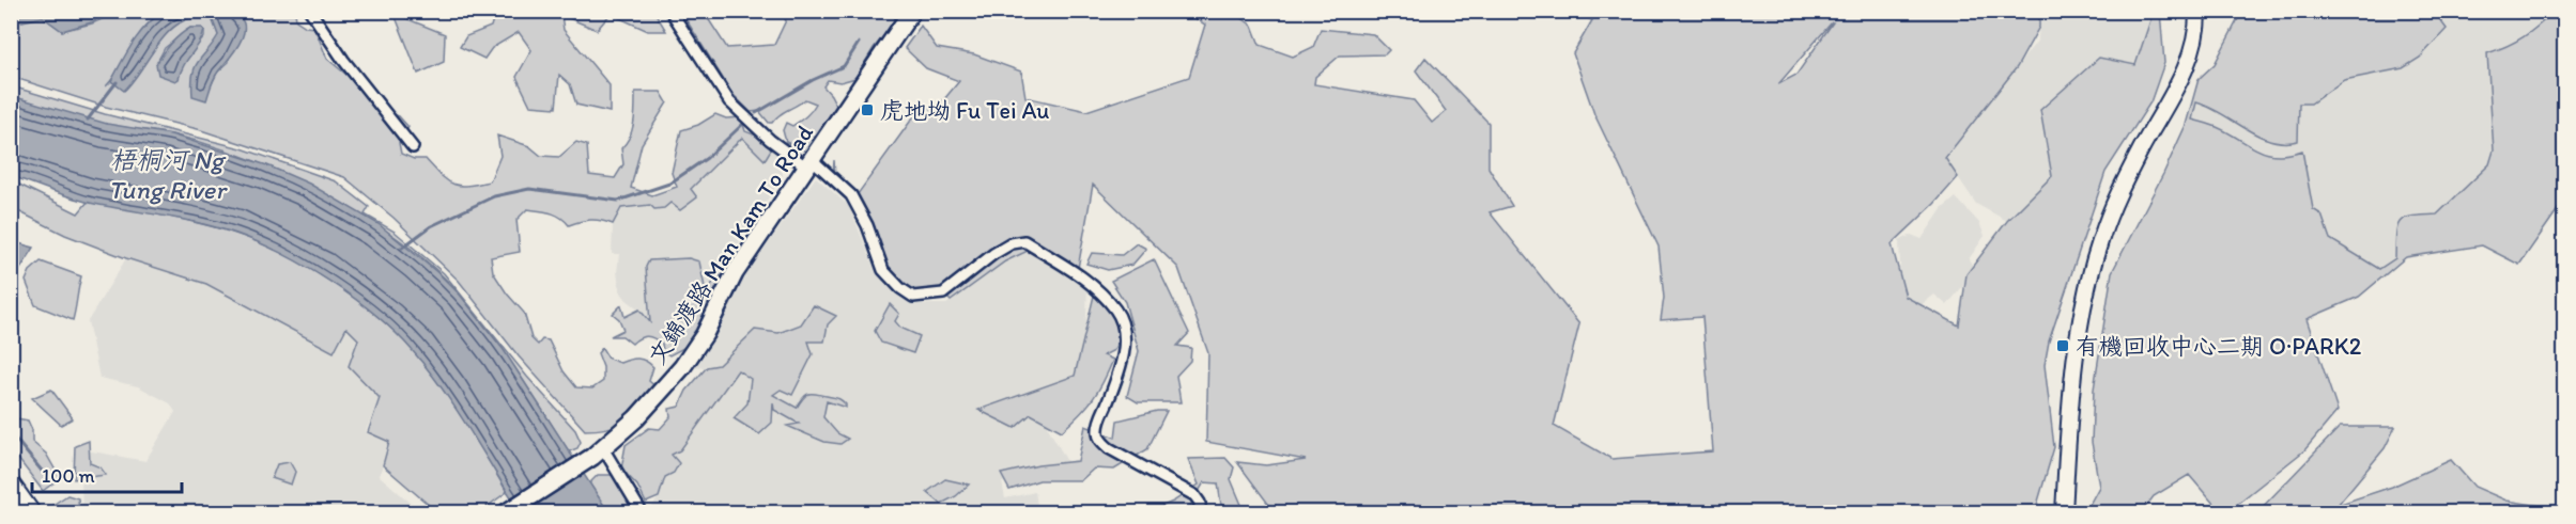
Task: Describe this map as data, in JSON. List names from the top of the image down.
{
  "streets": {
    "main road": ["文錦渡路 Man Kam To Road"]
  },
  "water": ["梧桐河 Ng Tung River"],
  "places": {
    "transit": ["虎地坳 Fu Tei Au", "有機回收中心二期 O·PARK2"]
  },
  "scale_bar": "100 m"
}
